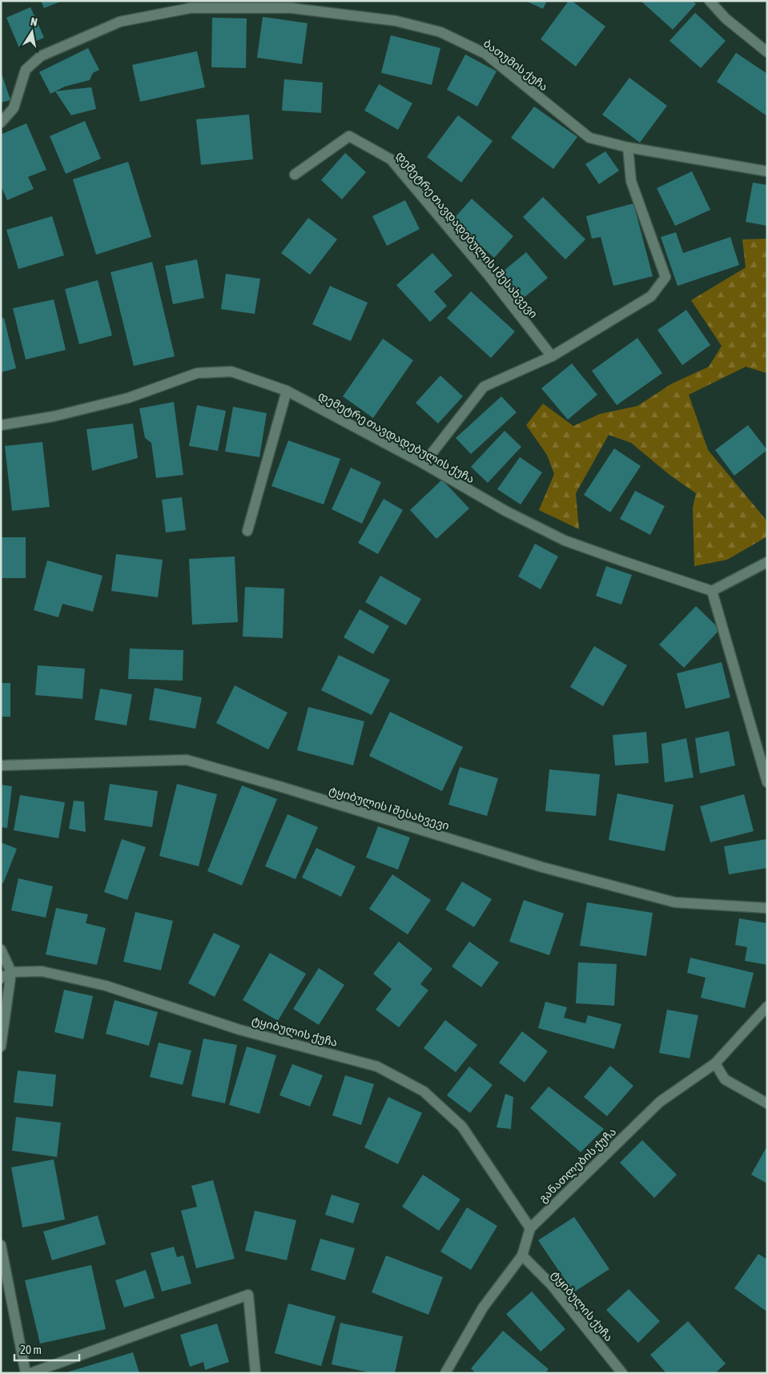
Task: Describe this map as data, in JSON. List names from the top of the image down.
{
  "streets": {
    "street": [
      "ბათუმის ქუჩა",
      "დემეტრე თავდადებულის I შესახვევი",
      "დემეტრე თავდადებულის ქუჩა",
      "ტყიბულის I შესახვევი",
      "ტყიბულის ქუჩა",
      "განათლების ქუჩა"
    ]
  },
  "crossings": [
    ["ტყიბულის ქუჩა", "განათლების ქუჩა"]
  ],
  "scale_bar": "20 m",
  "north": "top"
}
